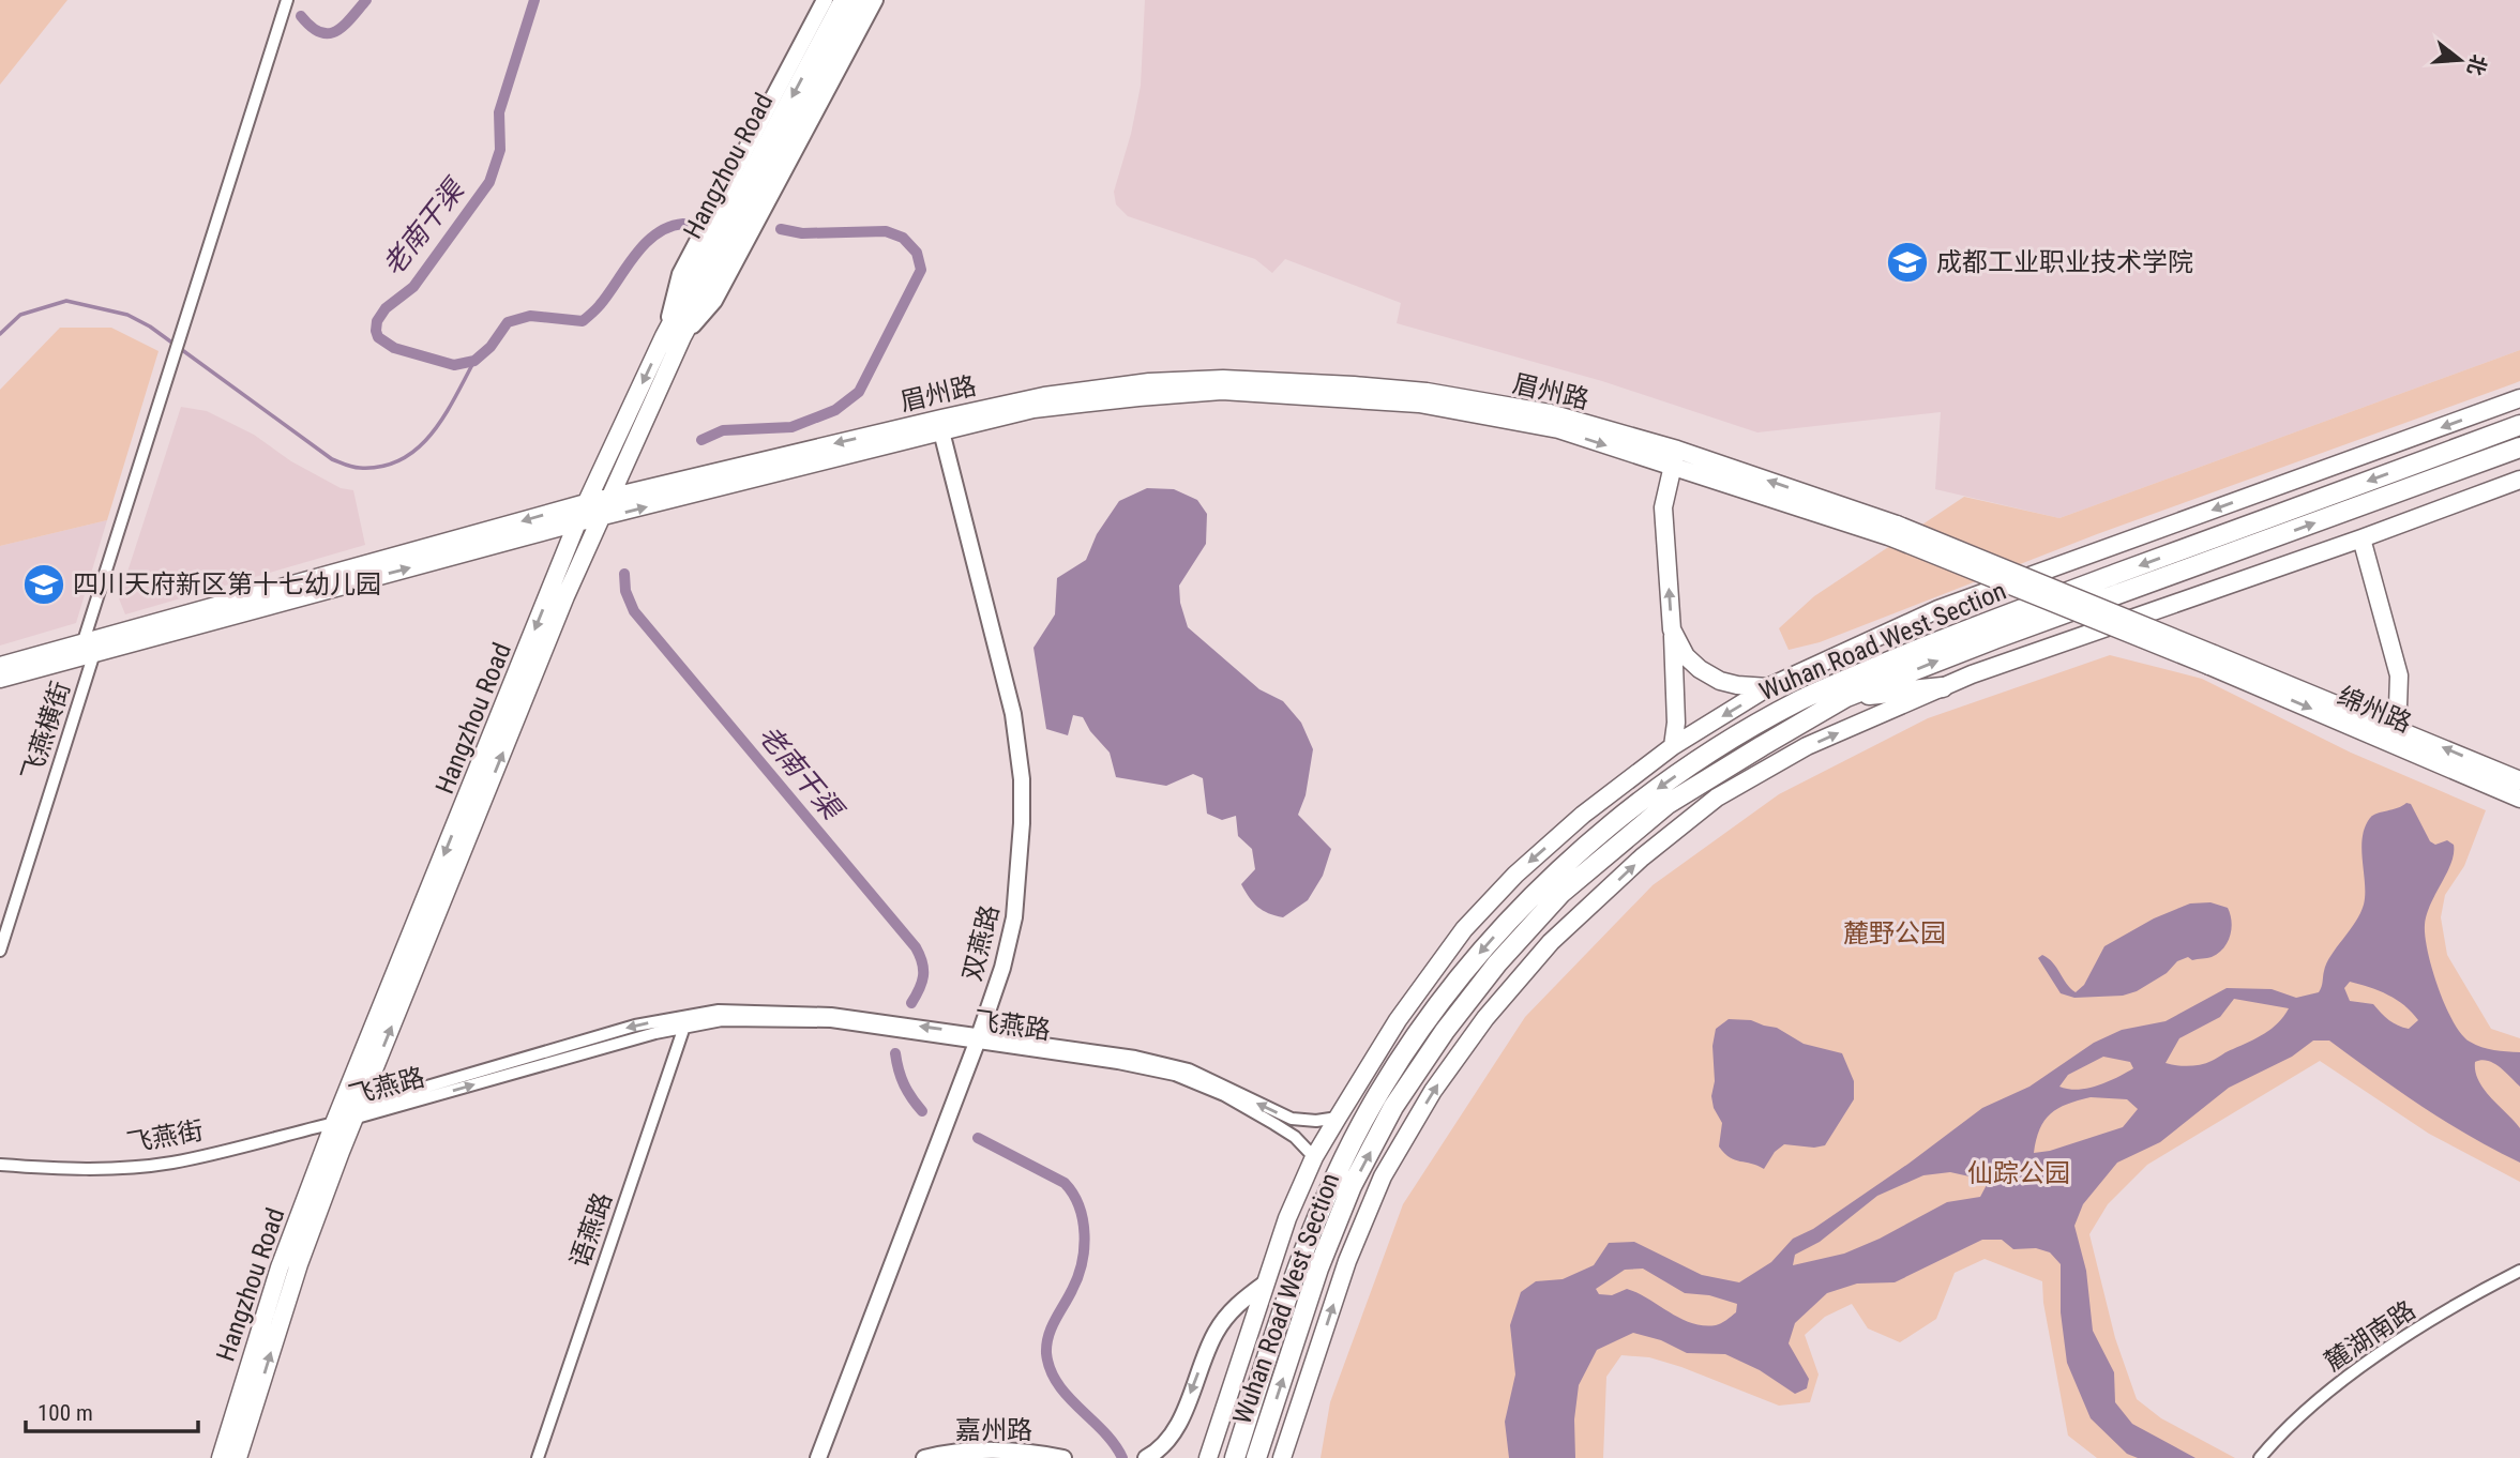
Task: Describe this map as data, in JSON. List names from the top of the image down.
{
  "streets": {
    "highway": ["Wuhan Road West Section"],
    "main road": ["Hangzhou Road", "眉州路", "绵州路"],
    "street": [
      "飞燕横街",
      "双燕路",
      "飞燕路",
      "飞燕街",
      "语燕路",
      "麓湖南路",
      "嘉州路"
    ]
  },
  "crossings": [
    ["Hangzhou Road", "眉州路"],
    ["Hangzhou Road", "飞燕路"],
    ["Hangzhou Road", "飞燕街"],
    ["眉州路", "飞燕横街"],
    ["眉州路", "双燕路"],
    ["双燕路", "飞燕路"],
    ["飞燕路", "飞燕街"],
    ["飞燕路", "语燕路"]
  ],
  "water": ["老南干渠"],
  "parks": ["麓野公园", "仙踪公园"],
  "places": {
    "school or university": ["成都工业职业技术学院", "四川天府新区第十七幼儿园"]
  },
  "scale_bar": "100 m",
  "north": "right"
}
